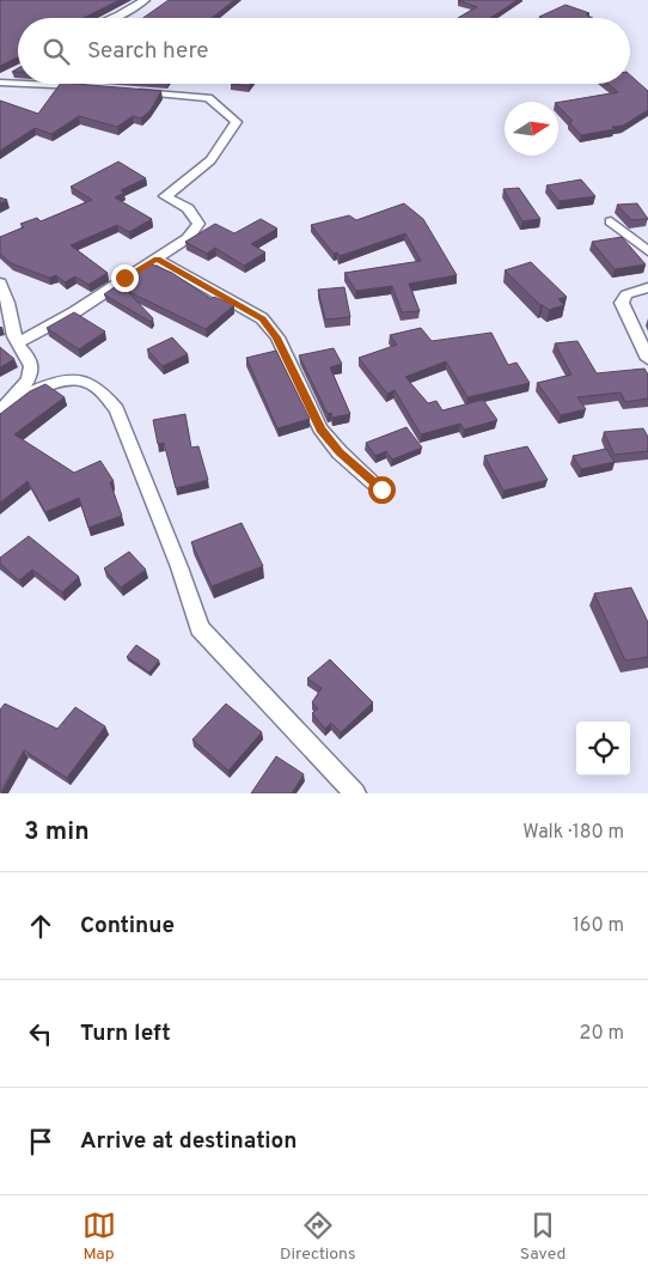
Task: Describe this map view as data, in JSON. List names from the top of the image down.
{
  "north": "right",
  "page": {
    "search": "Search here",
    "heading": ["3 min", "Walk · 180 m"],
    "list": [
      ["Continue", "160 m"],
      ["Turn left", "20 m"],
      "Arrive at destination"
    ],
    "nav": ["Map", "Directions", "Saved"]
  }
}
